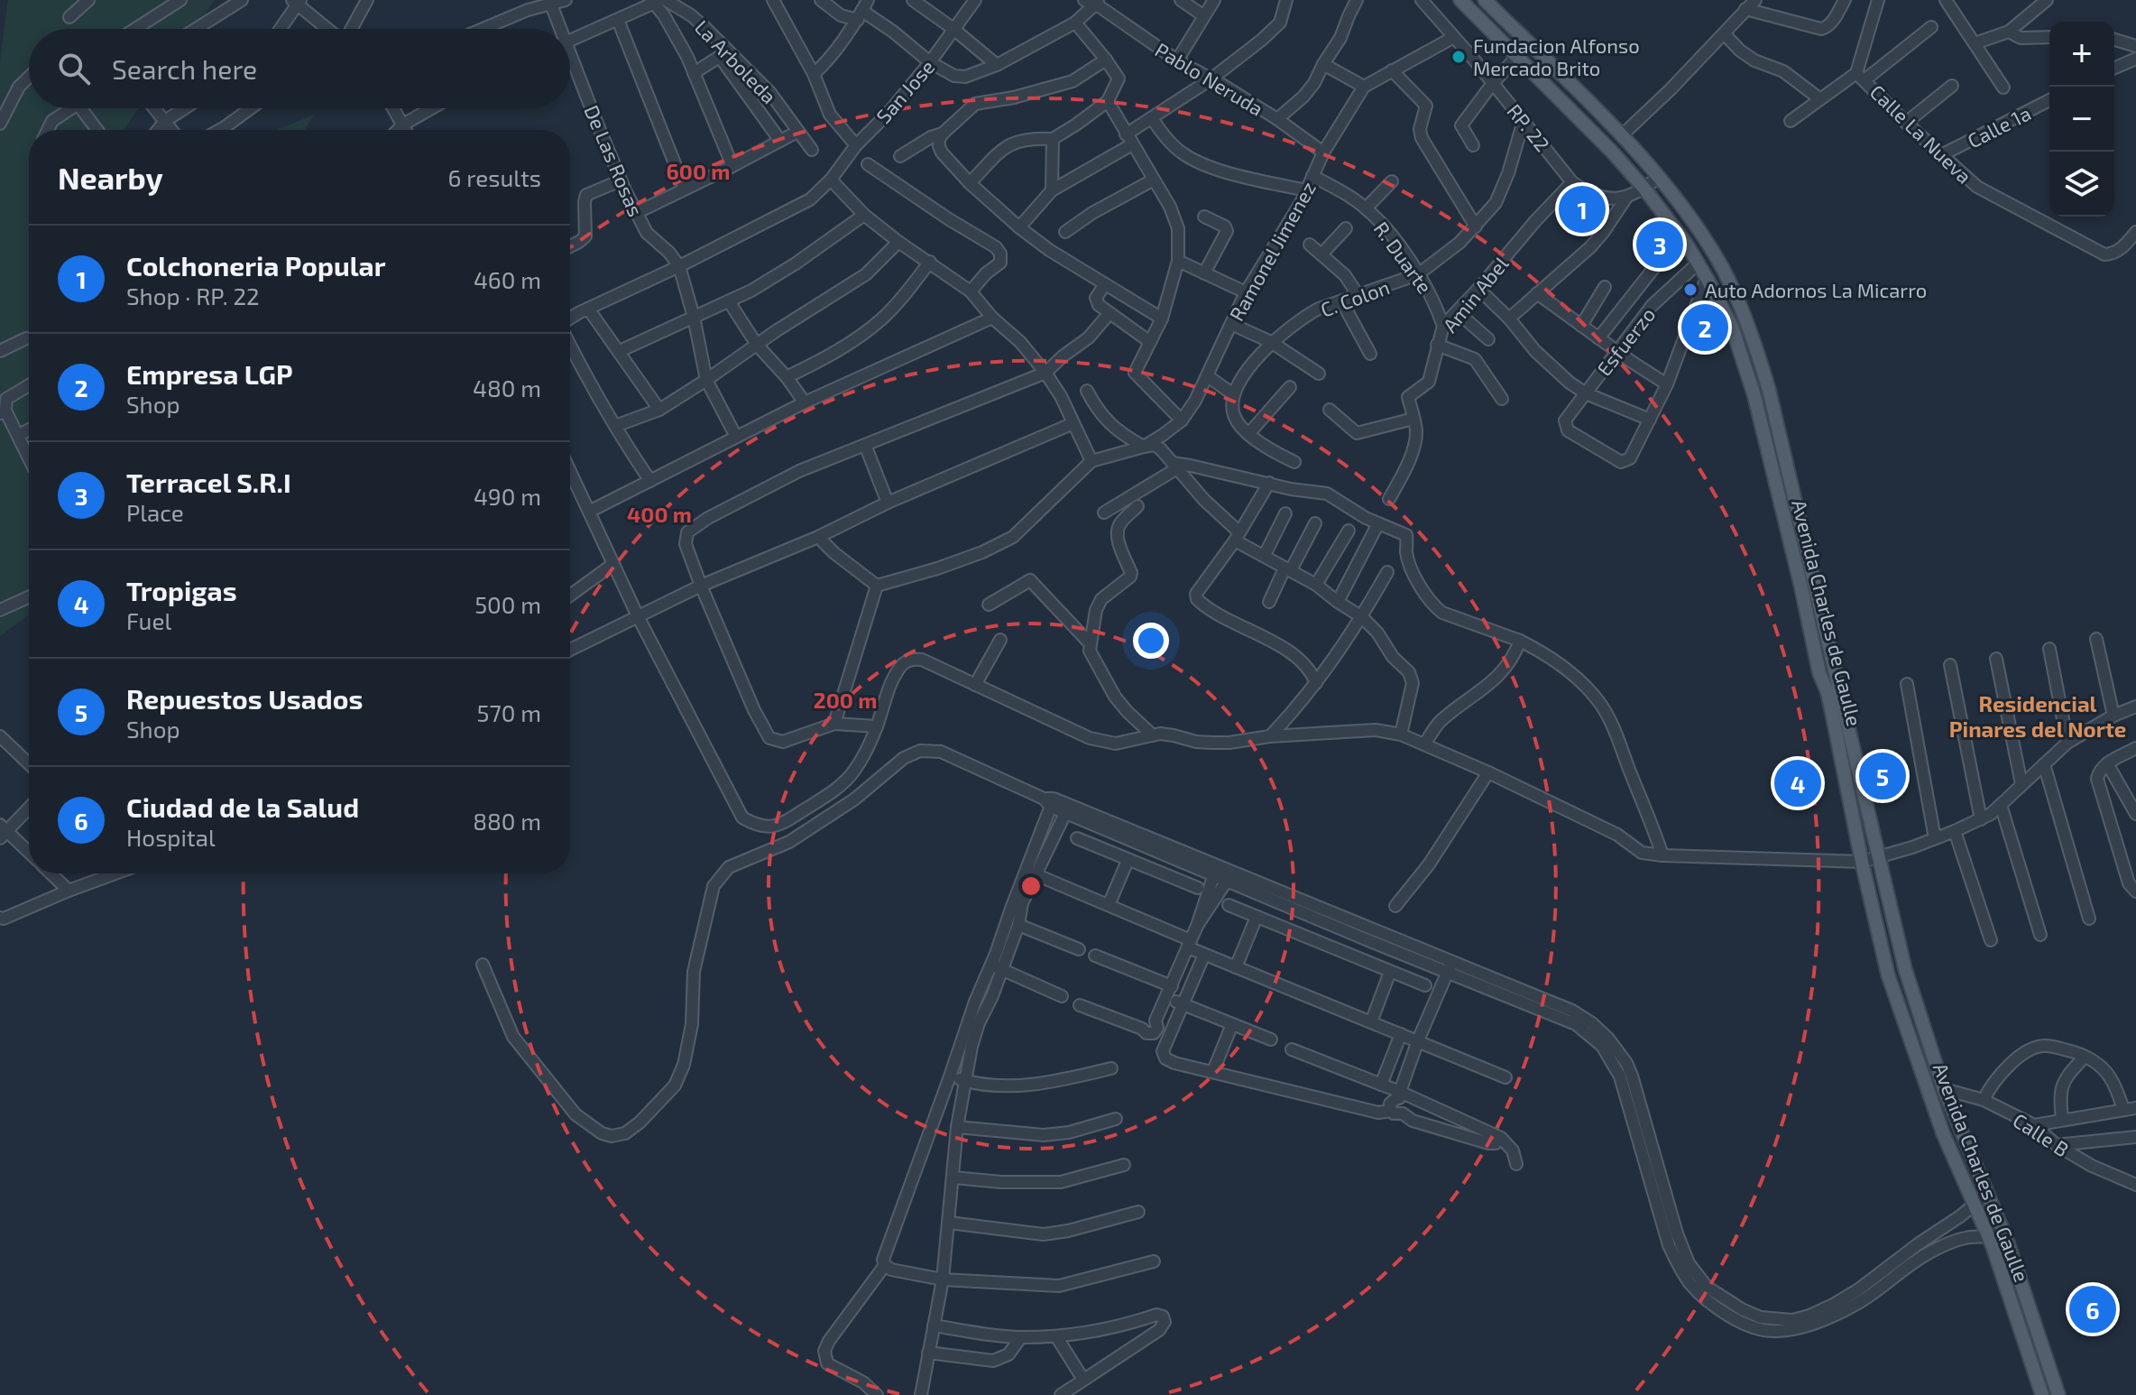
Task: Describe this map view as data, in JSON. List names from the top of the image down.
{
  "streets": {
    "main road": ["Avenida Charles de Gaulle"],
    "street": [
      "La Arboleda",
      "Pablo Neruda",
      "San Jose",
      "Calle 1a",
      "RP. 22",
      "Calle La Nueva",
      "De Las Rosas",
      "Ramonel Jimenez",
      "R. Duarte",
      "Amin Abel",
      "C. Colon",
      "Esfuerzo",
      "Calle B"
    ]
  },
  "crossings": [
    ["Pablo Neruda", "Ramonel Jimenez"],
    ["San Jose", "De Las Rosas"],
    ["Calle 1a", "Calle La Nueva"],
    ["RP. 22", "Ramonel Jimenez"],
    ["RP. 22", "Amin Abel"],
    ["RP. 22", "C. Colon"],
    ["Ramonel Jimenez", "R. Duarte"],
    ["R. Duarte", "Amin Abel"],
    ["R. Duarte", "C. Colon"],
    ["Esfuerzo", "Avenida Charles de Gaulle"],
    ["Avenida Charles de Gaulle", "Calle B"]
  ],
  "districts": ["Residencial Pinares del Norte"],
  "places": ["Fundacion Alfonso Mercado Brito", "Auto Adornos La Micarro"],
  "page": {
    "map_buttons": ["+", "−"],
    "search": "Search here",
    "heading": ["Nearby", "6 results"],
    "pins": [
      "1",
      "3",
      "2",
      "5",
      "4",
      "6"
    ],
    "list": [
      {
        "mark": "1",
        "name": "Colchoneria Popular",
        "note": "Shop · RP. 22",
        "value": "460 m"
      },
      {
        "mark": "2",
        "name": "Empresa LGP",
        "note": "Shop",
        "value": "480 m"
      },
      {
        "mark": "3",
        "name": "Terracel S.R.I",
        "note": "Place",
        "value": "490 m"
      },
      {
        "mark": "4",
        "name": "Tropigas",
        "note": "Fuel",
        "value": "500 m"
      },
      {
        "mark": "5",
        "name": "Repuestos Usados",
        "note": "Shop",
        "value": "570 m"
      },
      {
        "mark": "6",
        "name": "Ciudad de la Salud",
        "note": "Hospital",
        "value": "880 m"
      }
    ]
  },
  "rings": ["600 m", "400 m", "200 m"]
}
